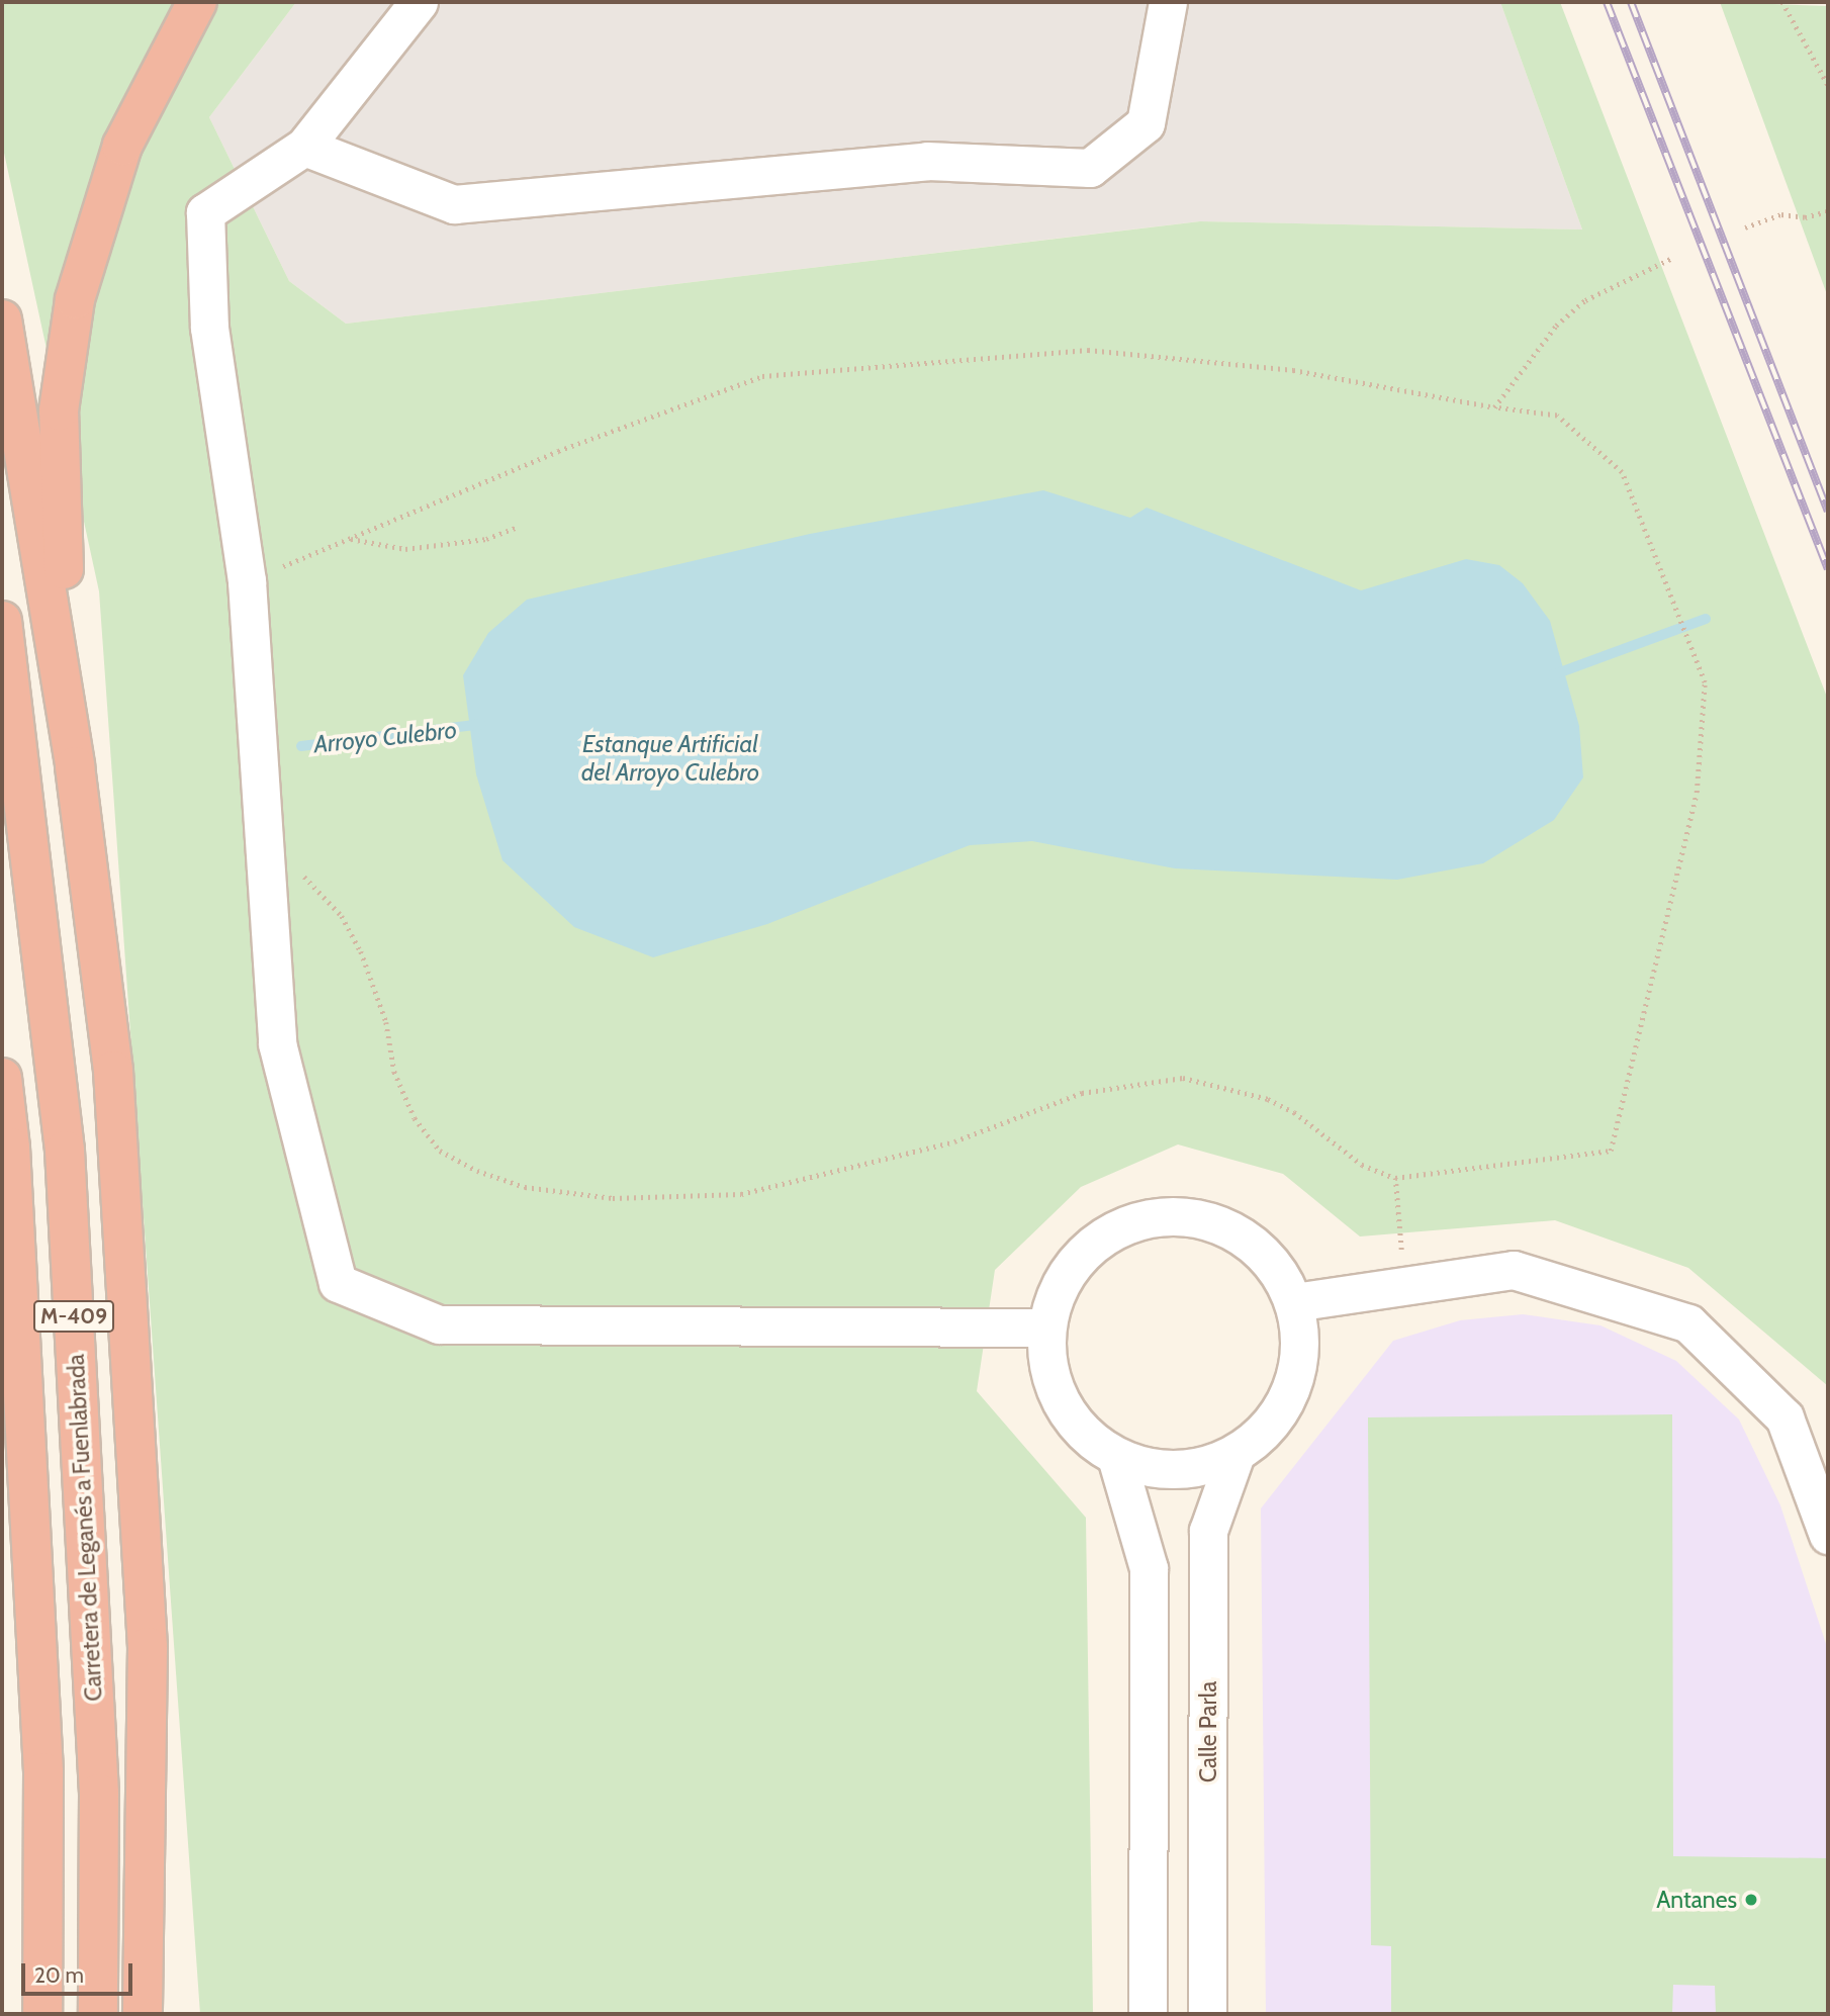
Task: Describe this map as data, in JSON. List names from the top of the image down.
{
  "streets": {
    "highway": ["M-409", "Carretera de Leganés a Fuenlabrada"],
    "street": ["Calle Parla"]
  },
  "water": ["Arroyo Culebro", "Estanque Artificial del Arroyo Culebro"],
  "places": ["Antanes"],
  "scale_bar": "20 m"
}
